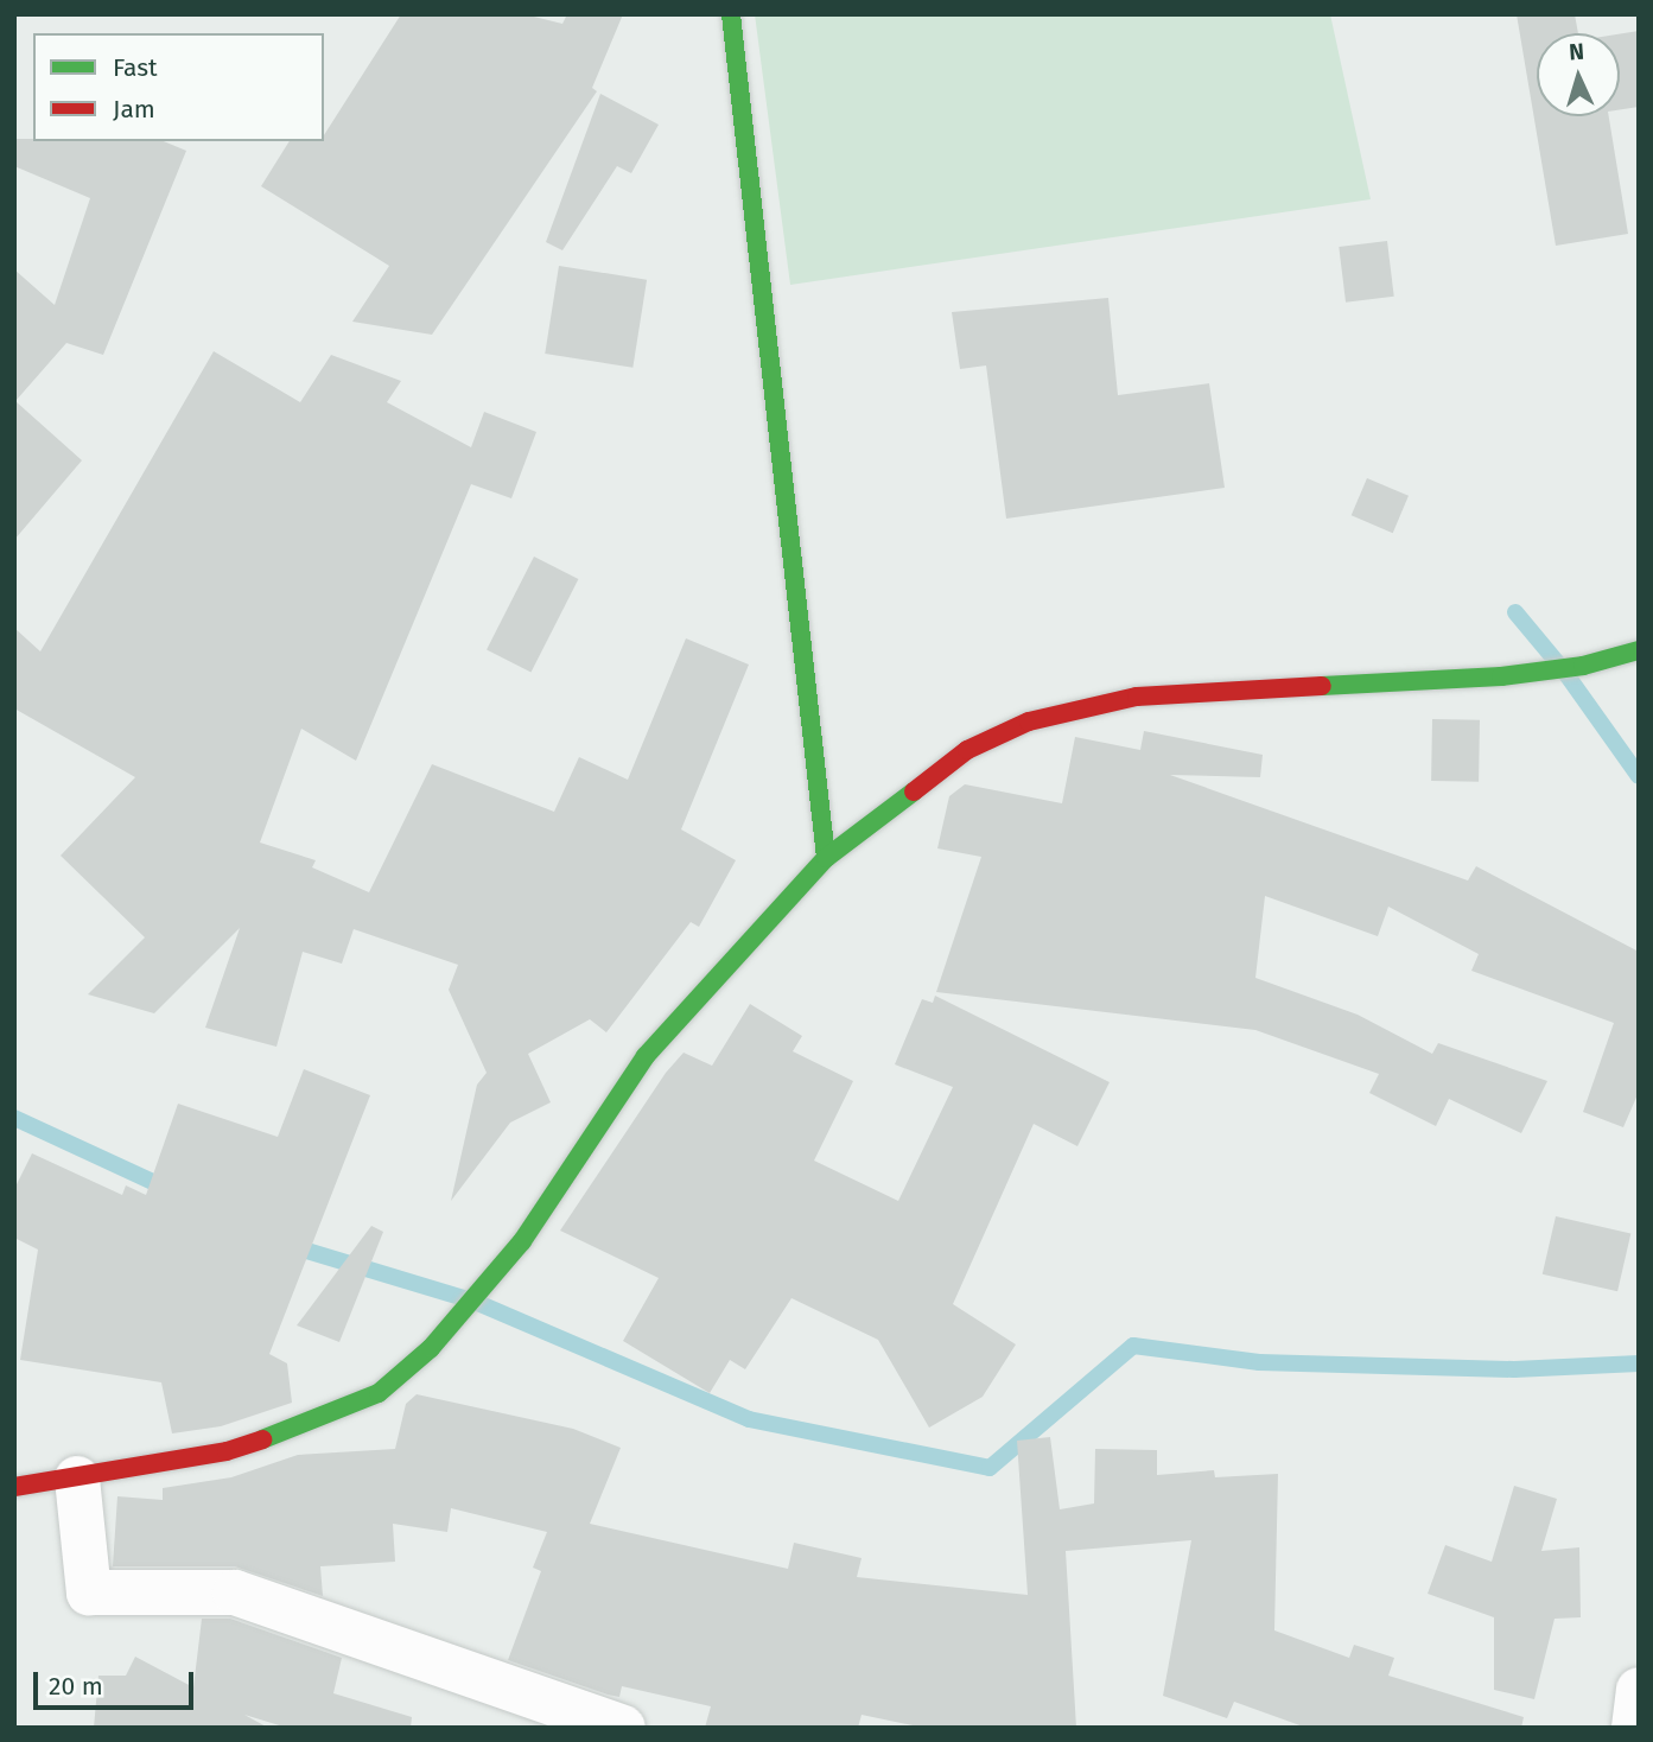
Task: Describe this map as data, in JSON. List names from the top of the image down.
{
  "legend": ["Fast", "Jam"],
  "scale_bar": "20 m",
  "north": "top"
}
